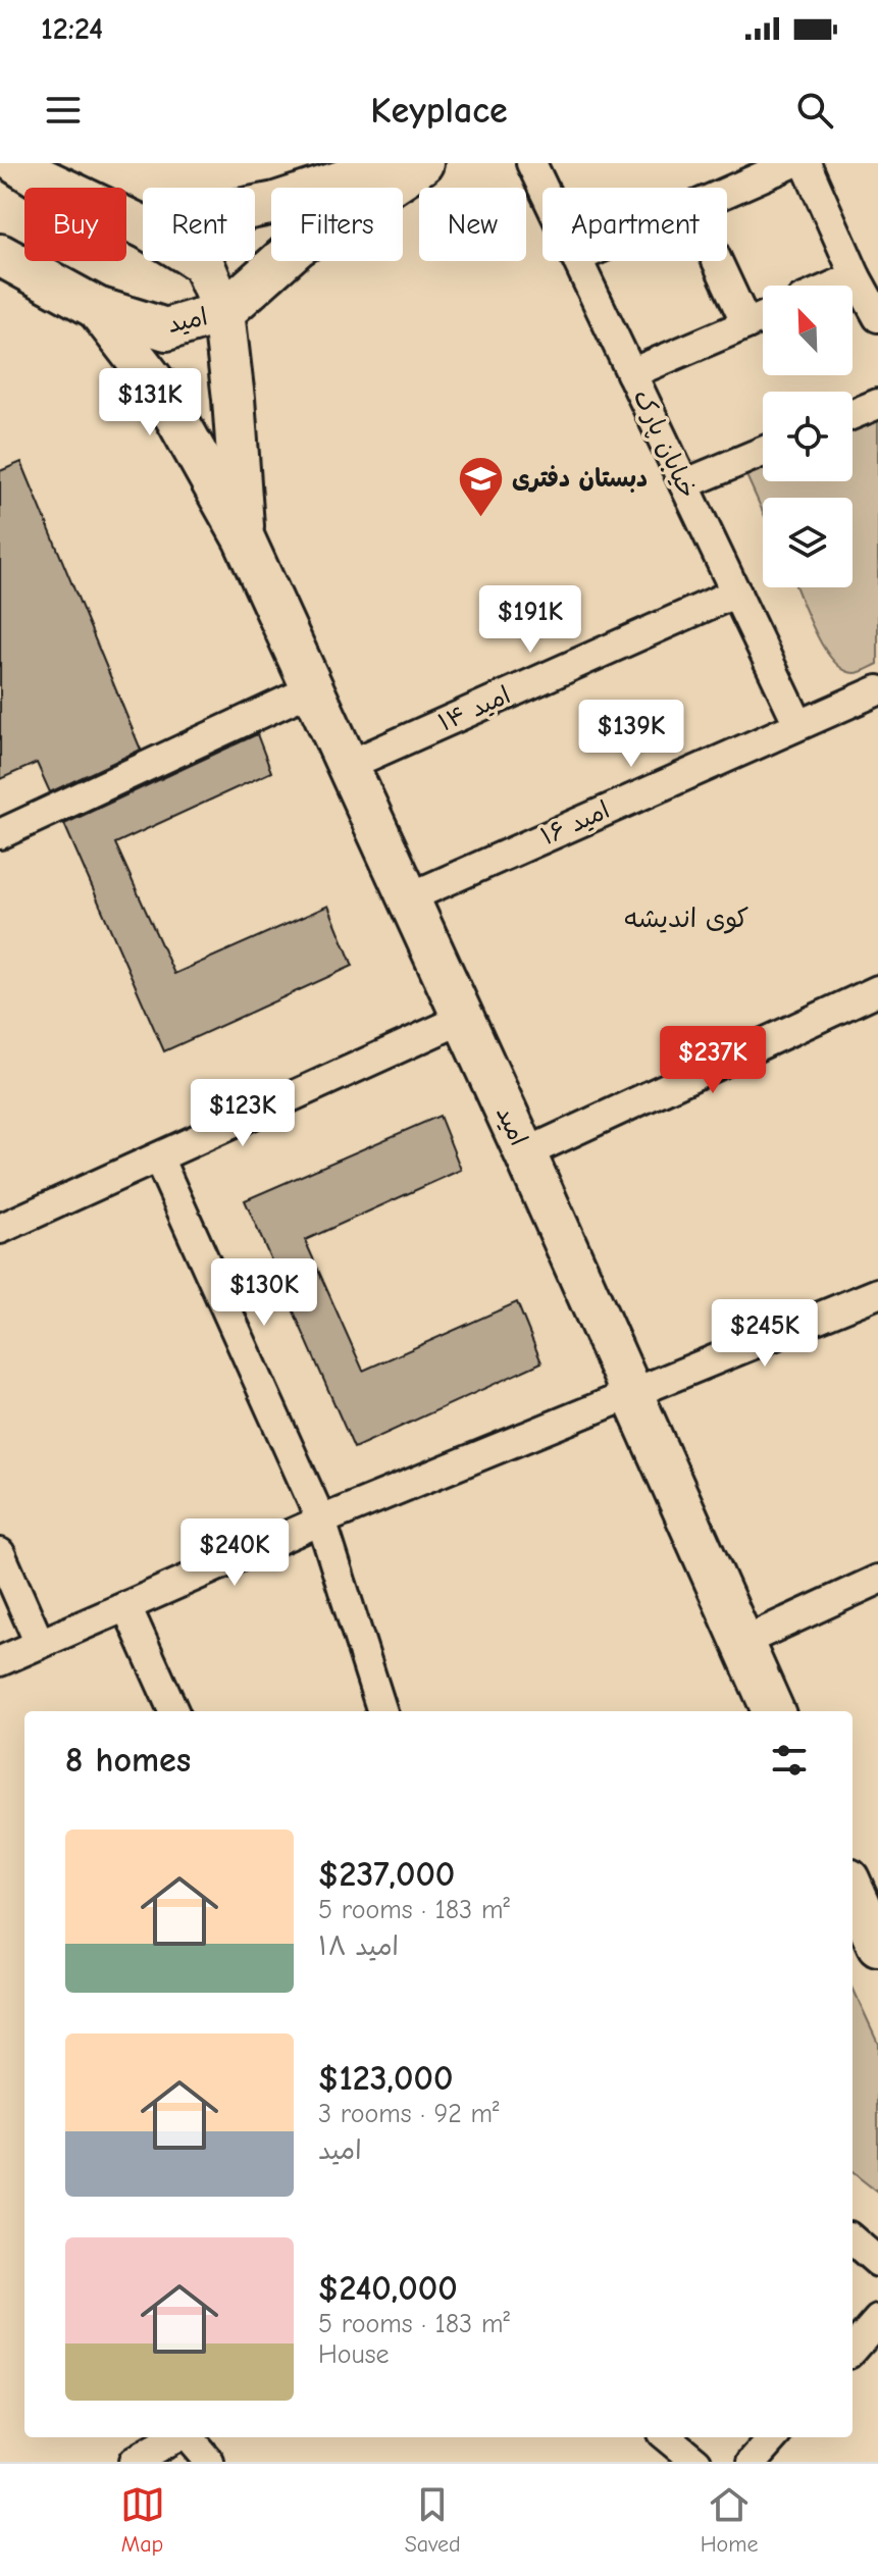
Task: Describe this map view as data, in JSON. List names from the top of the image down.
{
  "streets": {
    "main road": ["امید"],
    "street": ["خیابان پارک", "امید ۱۴", "امید ۱۶"]
  },
  "crossings": [
    ["امید", "امید ۱۴"],
    ["امید", "امید ۱۶"],
    ["خیابان پارک", "امید ۱۴"],
    ["خیابان پارک", "امید ۱۶"]
  ],
  "districts": ["کوی اندیشه"],
  "places": {
    "school or university": ["دبستان دفتری"]
  },
  "north": "top left",
  "page": {
    "status": "12:24",
    "header": "Keyplace",
    "chip": [
      "Buy",
      "Rent",
      "Filters",
      "New",
      "Apartment"
    ],
    "price": [
      "$131K",
      "$191K",
      "$139K",
      "$237K",
      "$123K",
      "$130K",
      "$245K",
      "$240K"
    ],
    "heading": "8 homes",
    "list": [
      {
        "name": "$237,000",
        "note": "5 rooms · 183 m² · امید ۱۸"
      },
      {
        "name": "$123,000",
        "note": "3 rooms · 92 m² · امید"
      },
      {
        "name": "$240,000",
        "note": "5 rooms · 183 m² · House"
      }
    ],
    "tabs": ["Map", "Saved", "Home"]
  }
}
